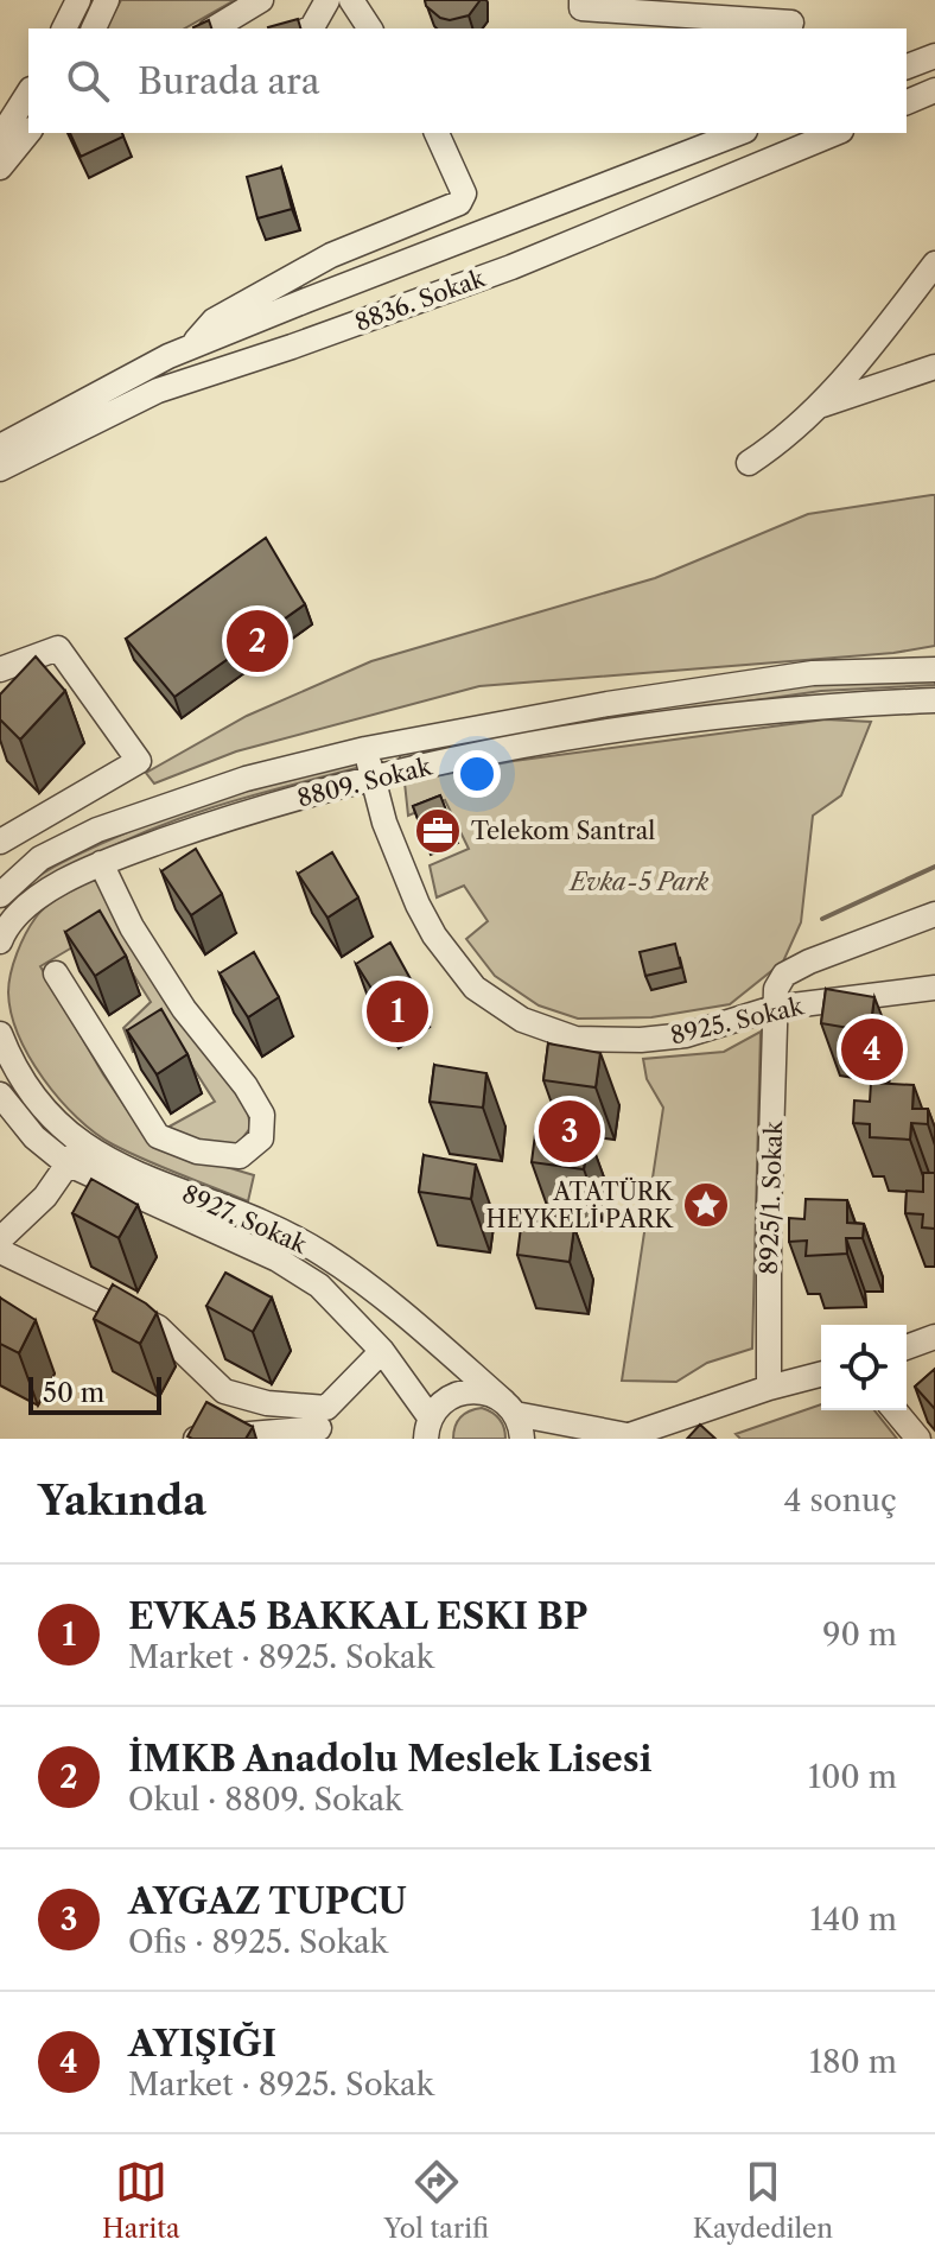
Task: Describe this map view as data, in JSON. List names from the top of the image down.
{
  "streets": {
    "street": [
      "8836. Sokak",
      "8809. Sokak",
      "8925. Sokak",
      "8925/1. Sokak",
      "8927. Sokak"
    ]
  },
  "crossings": [
    ["8809. Sokak", "8925. Sokak"],
    ["8925. Sokak", "8925/1. Sokak"]
  ],
  "parks": ["Evka-5 Park"],
  "places": {
    "office": ["Telekom Santral"],
    "place": ["ATATÜRK HEYKELİ PARK"]
  },
  "scale_bar": "50 m",
  "page": {
    "search": "Burada ara",
    "pins": [
      "2",
      "1",
      "4",
      "3"
    ],
    "scale": "50 m",
    "heading": ["Yakında", "4 sonuç"],
    "list": [
      {
        "mark": "1",
        "name": "EVKA5 BAKKAL ESKI BP",
        "note": "Market · 8925. Sokak",
        "value": "90 m"
      },
      {
        "mark": "2",
        "name": "İMKB Anadolu Meslek Lisesi",
        "note": "Okul · 8809. Sokak",
        "value": "100 m"
      },
      {
        "mark": "3",
        "name": "AYGAZ TUPCU",
        "note": "Ofis · 8925. Sokak",
        "value": "140 m"
      },
      {
        "mark": "4",
        "name": "AYIŞIĞI",
        "note": "Market · 8925. Sokak",
        "value": "180 m"
      }
    ],
    "nav": ["Harita", "Yol tarifi", "Kaydedilen"]
  }
}
